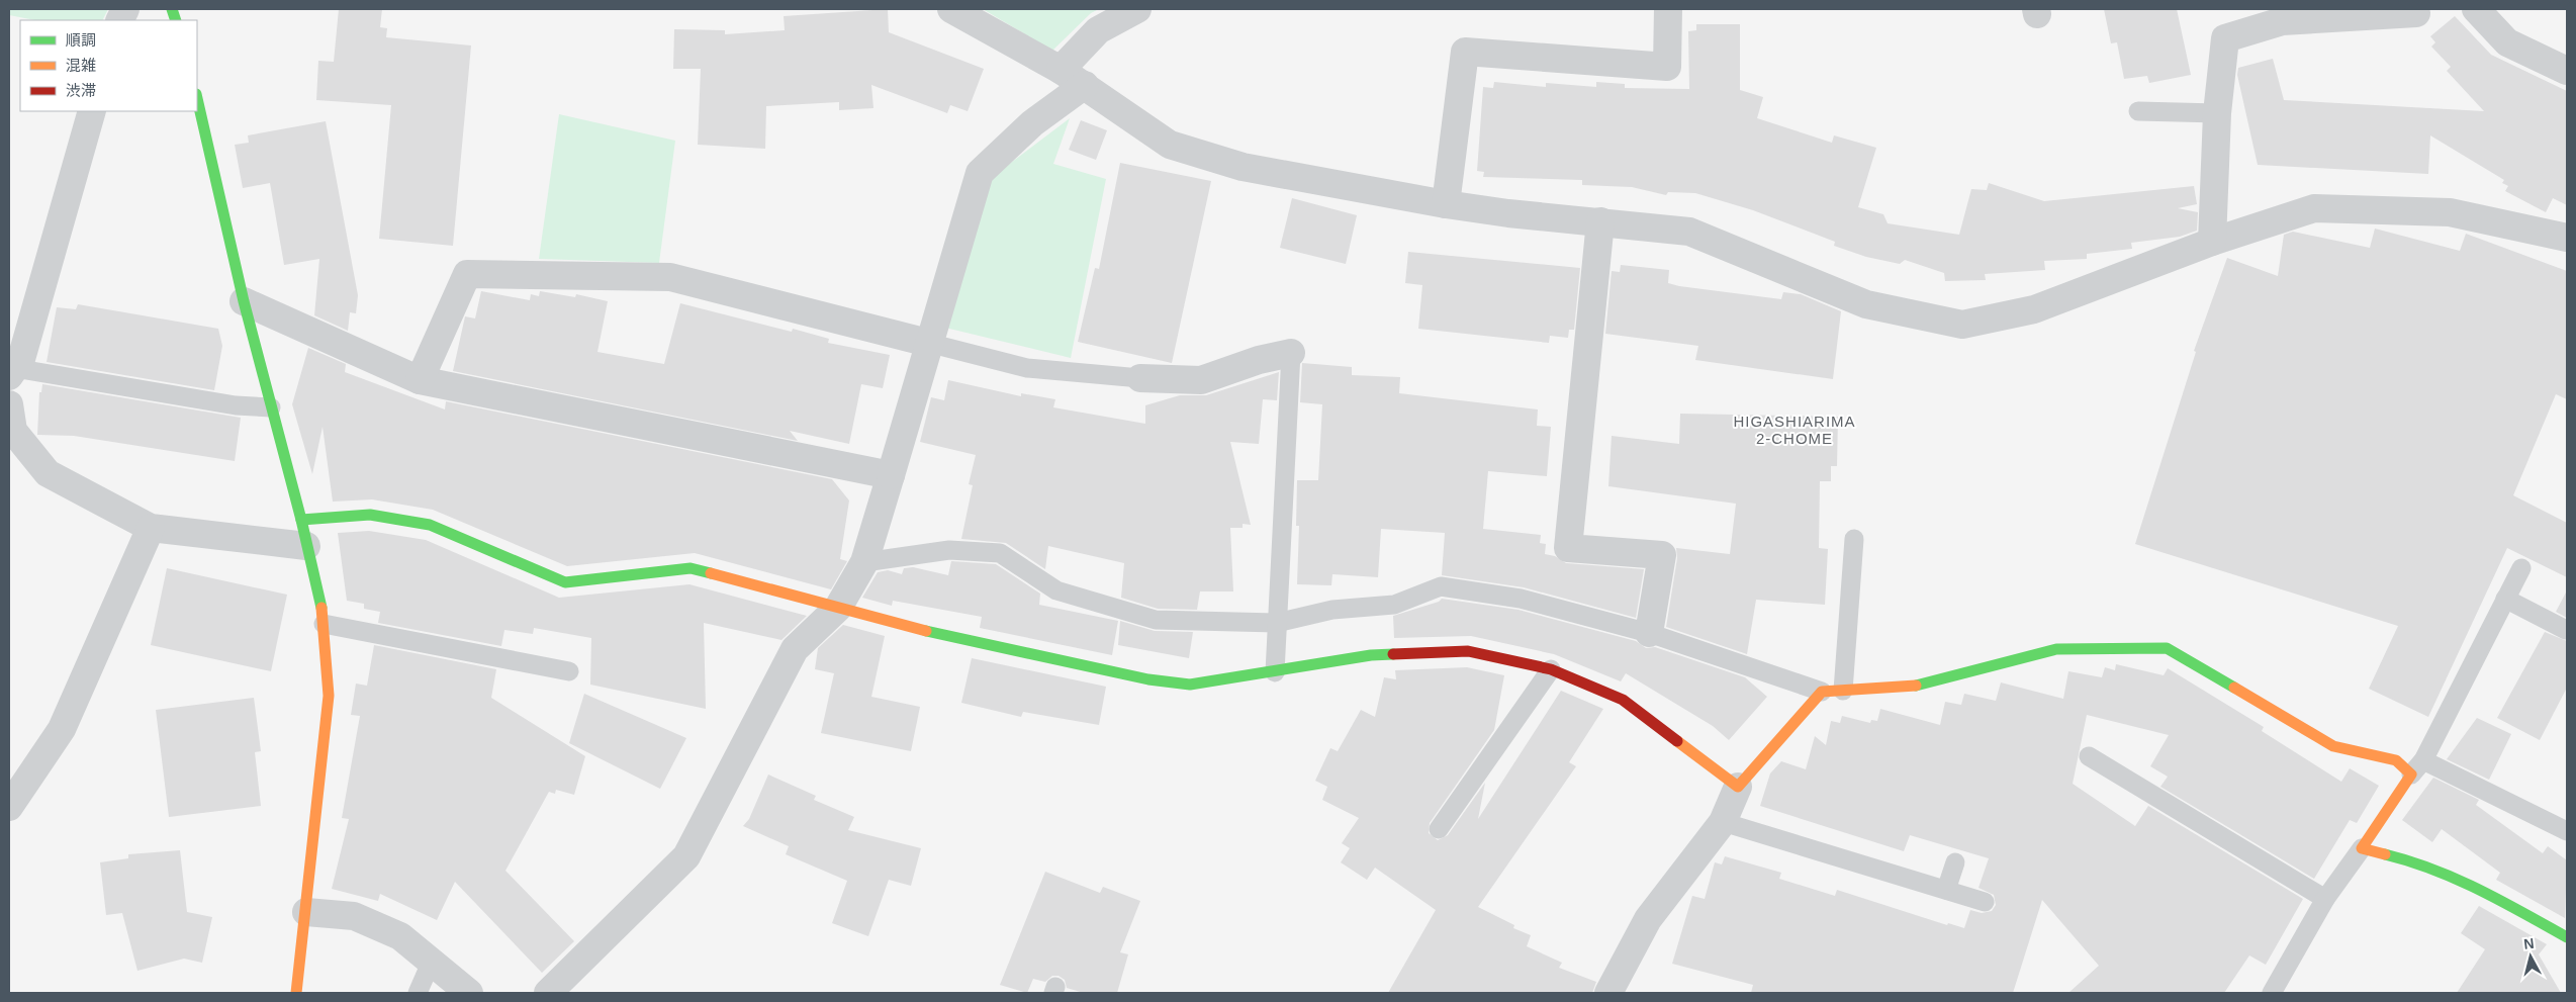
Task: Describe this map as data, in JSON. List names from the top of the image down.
{
  "districts": ["HIGASHIARIMA 2-CHOME"],
  "legend": ["順調", "混雑", "渋滞"],
  "north": "top"
}
